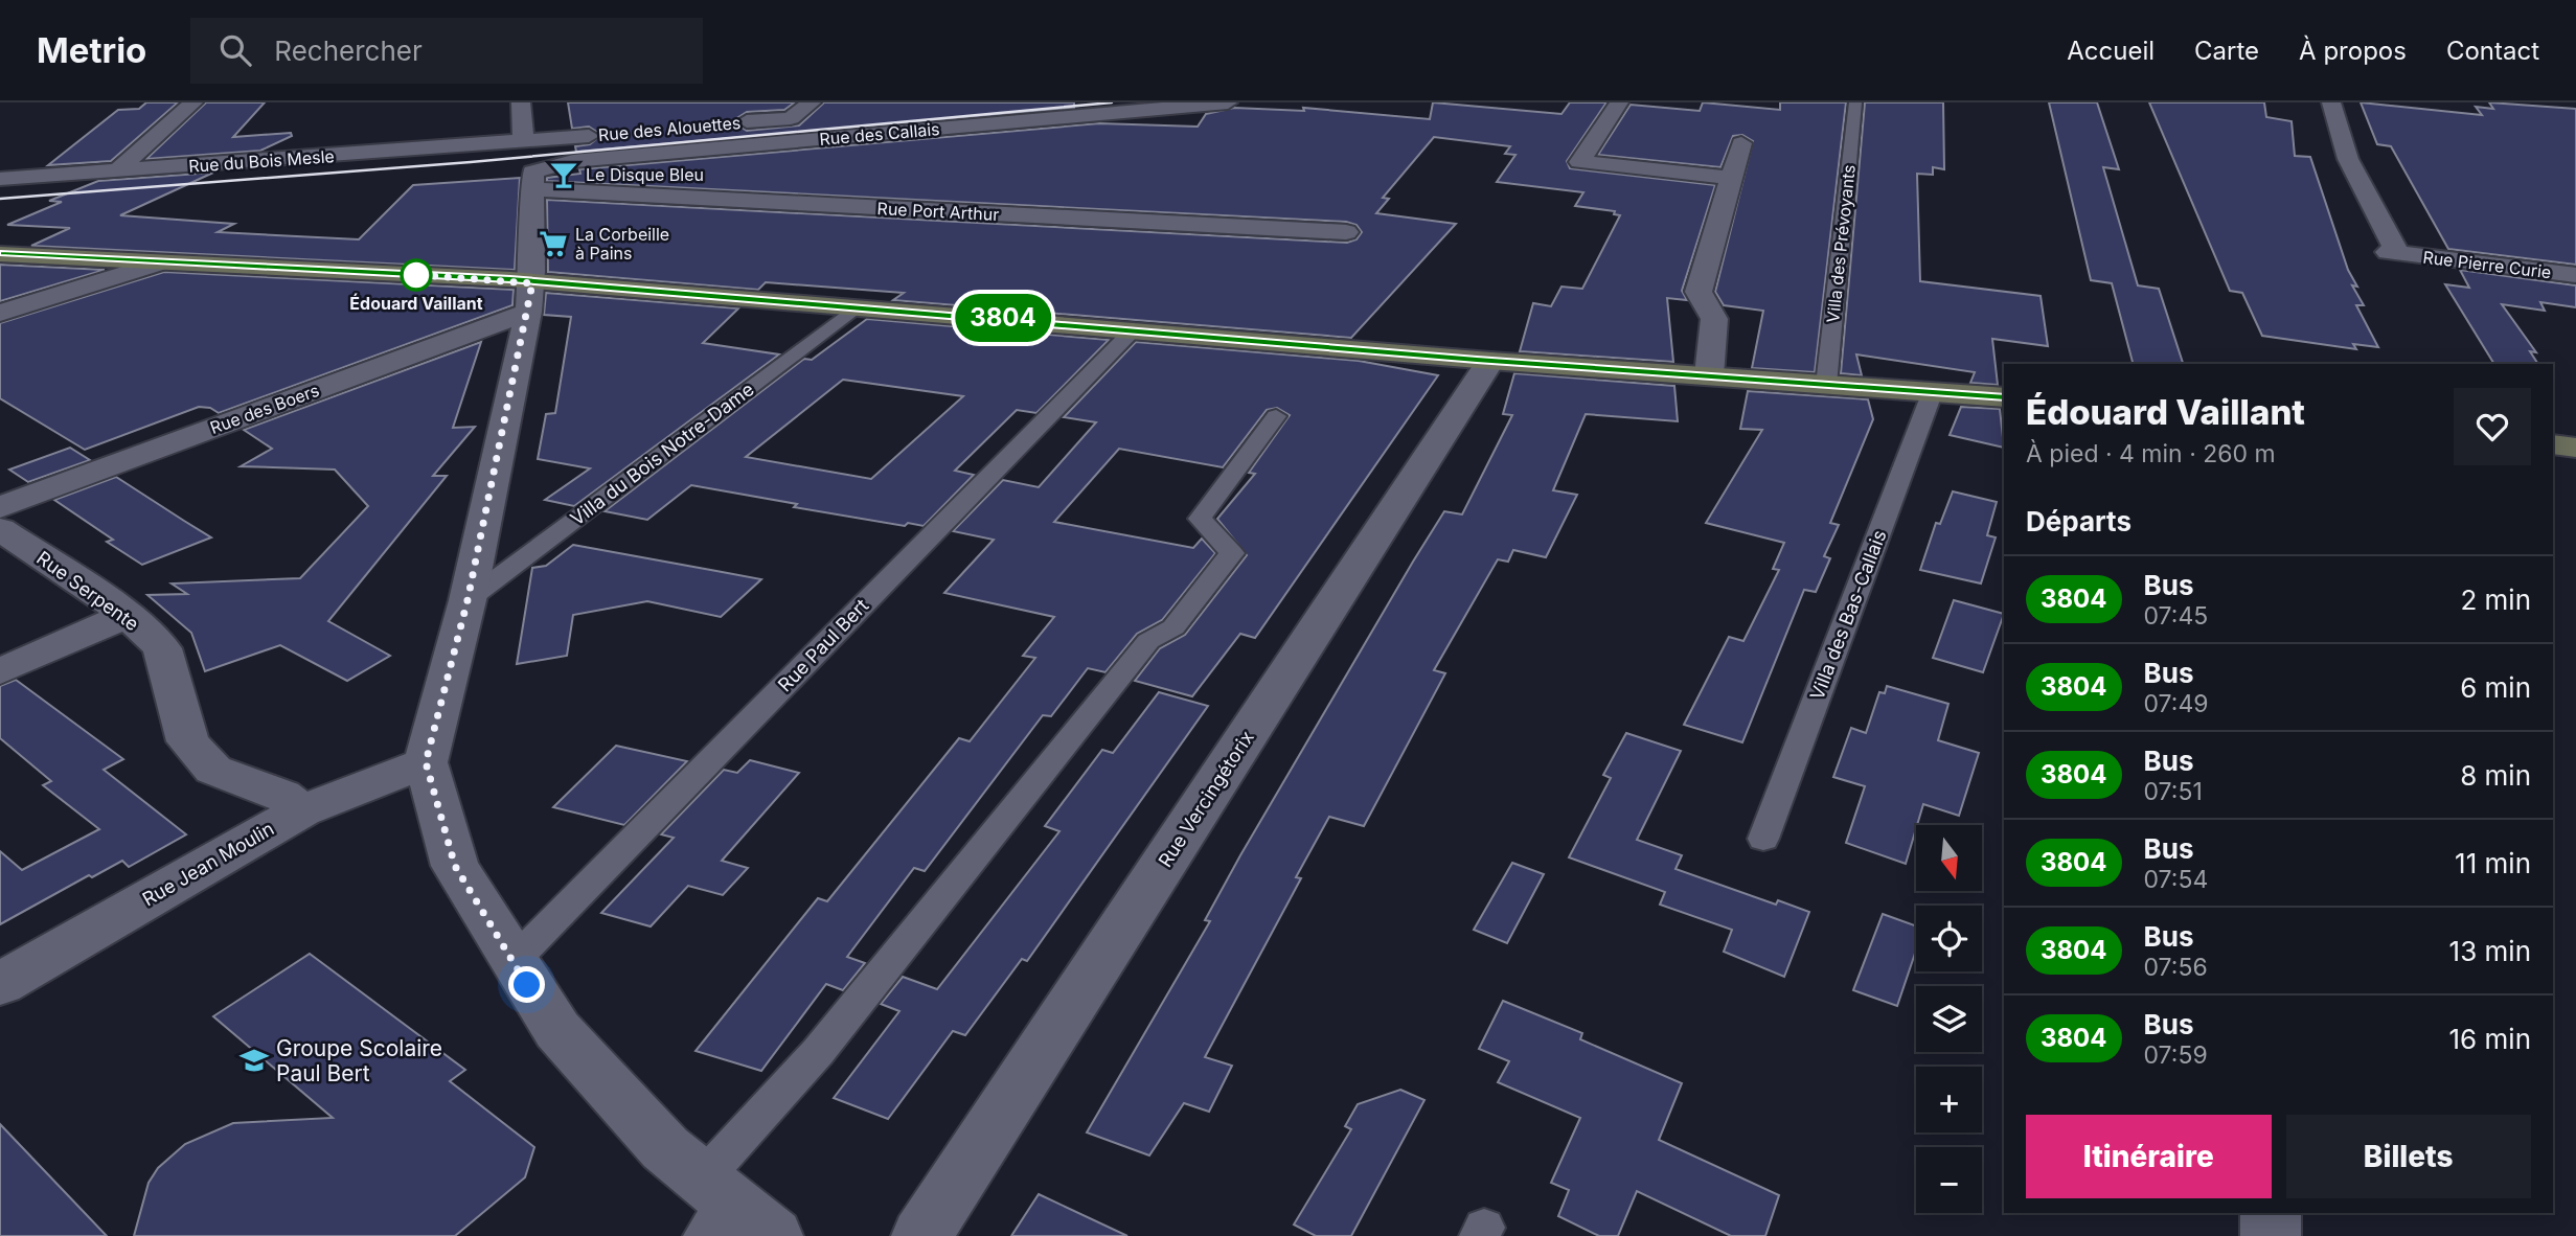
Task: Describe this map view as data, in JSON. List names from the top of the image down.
{
  "streets": {
    "street": [
      "Rue des Alouettes",
      "Rue des Callais",
      "Rue du Bois Mesle",
      "Rue Port Arthur",
      "Rue Pierre Curie",
      "Rue des Boers",
      "Rue Serpente",
      "Rue Vercingétorix",
      "Rue Jean Moulin"
    ],
    "lane": [
      "Villa des Prévoyants",
      "Villa du Bois Notre-Dame",
      "Villa des Bas-Callais",
      "Rue Paul Bert"
    ]
  },
  "crossings": [
    ["Rue des Alouettes", "Rue du Bois Mesle"],
    ["Rue des Callais", "Rue Port Arthur"],
    ["Rue Serpente", "Rue Jean Moulin"]
  ],
  "places": {
    "bar": ["Le Disque Bleu"],
    "supermarket": ["La Corbeille à Pains"],
    "other": ["Édouard Vaillant"],
    "school or university": ["Groupe Scolaire Paul Bert"]
  },
  "lines": ["bus line 3804"],
  "north": "bottom",
  "page": {
    "header": "Metrio",
    "search": "Rechercher",
    "nav": [
      "Accueil",
      "Carte",
      "À propos",
      "Contact"
    ],
    "on_map": "3804",
    "heading": [
      ["Édouard Vaillant", "À pied · 4 min · 260 m"],
      "Départs"
    ],
    "list": [
      {
        "mark": "3804",
        "name": "Bus",
        "note": "07:45",
        "value": "2 min"
      },
      {
        "mark": "3804",
        "name": "Bus",
        "note": "07:49",
        "value": "6 min"
      },
      {
        "mark": "3804",
        "name": "Bus",
        "note": "07:51",
        "value": "8 min"
      },
      {
        "mark": "3804",
        "name": "Bus",
        "note": "07:54",
        "value": "11 min"
      },
      {
        "mark": "3804",
        "name": "Bus",
        "note": "07:56",
        "value": "13 min"
      },
      {
        "mark": "3804",
        "name": "Bus",
        "note": "07:59",
        "value": "16 min"
      }
    ],
    "map_buttons": ["+", "−"],
    "buttons": ["Itinéraire", "Billets"]
  }
}
